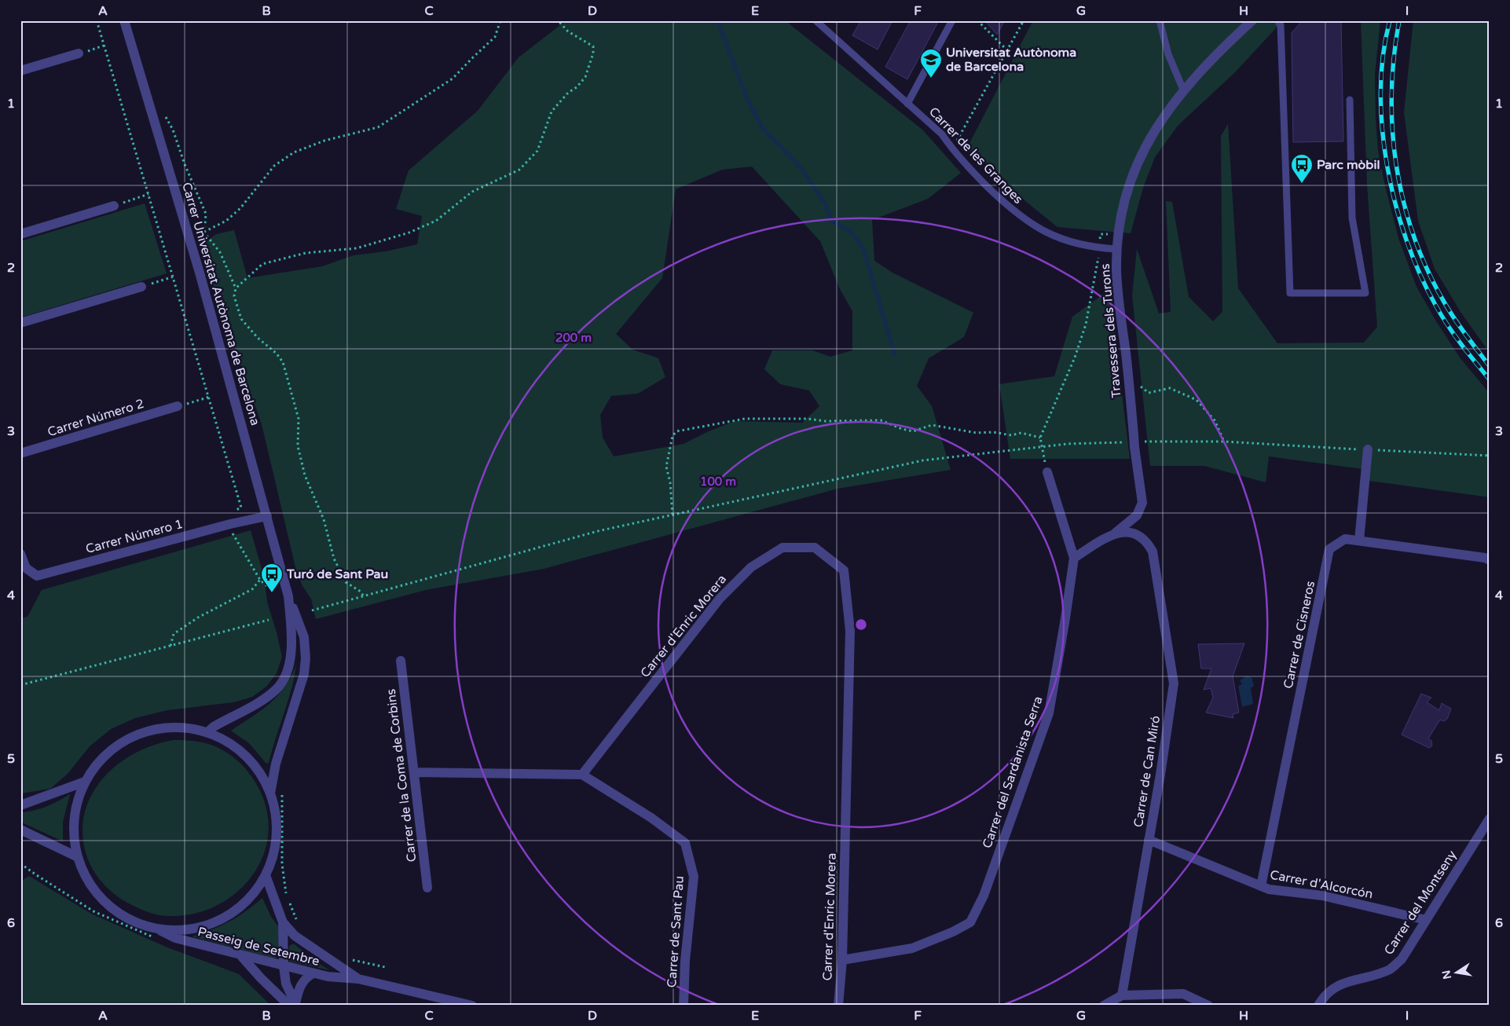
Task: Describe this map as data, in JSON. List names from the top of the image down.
{
  "streets": {
    "street": [
      "Carrer Universitat Autònoma de Barcelona",
      "Travessera dels Turons",
      "Carrer Número 2",
      "Carrer Número 1",
      "Carrer d'Enric Morera",
      "Carrer de Cisneros",
      "Carrer de Can Miró",
      "Carrer del Sardanista Serra",
      "Carrer de la Coma de Corbins",
      "Carrer d'Alcorcón",
      "Carrer del Montseny",
      "Carrer de Sant Pau",
      "Passeig de Setembre"
    ],
    "lane": ["Carrer de les Granges"]
  },
  "crossings": [
    ["Carrer de les Granges", "Travessera dels Turons"],
    ["Carrer Universitat Autònoma de Barcelona", "Carrer Número 1"],
    ["Travessera dels Turons", "Carrer de Can Miró"],
    ["Carrer d'Enric Morera", "Carrer del Sardanista Serra"],
    ["Carrer d'Enric Morera", "Carrer de Sant Pau"],
    ["Carrer de Cisneros", "Carrer d'Alcorcón"],
    ["Carrer de Can Miró", "Carrer del Sardanista Serra"],
    ["Carrer de Can Miró", "Carrer d'Alcorcón"],
    ["Carrer d'Alcorcón", "Carrer del Montseny"]
  ],
  "places": {
    "school or university": ["Universitat Autònoma de Barcelona"],
    "bus stop": ["Parc mòbil", "Turó de Sant Pau"]
  },
  "north": "left",
  "grid": {
    "columns": [
      "A",
      "B",
      "C",
      "D",
      "E",
      "F",
      "G",
      "H",
      "I"
    ],
    "rows": [
      "1",
      "2",
      "3",
      "4",
      "5",
      "6"
    ]
  },
  "rings": ["200 m", "100 m"]
}
